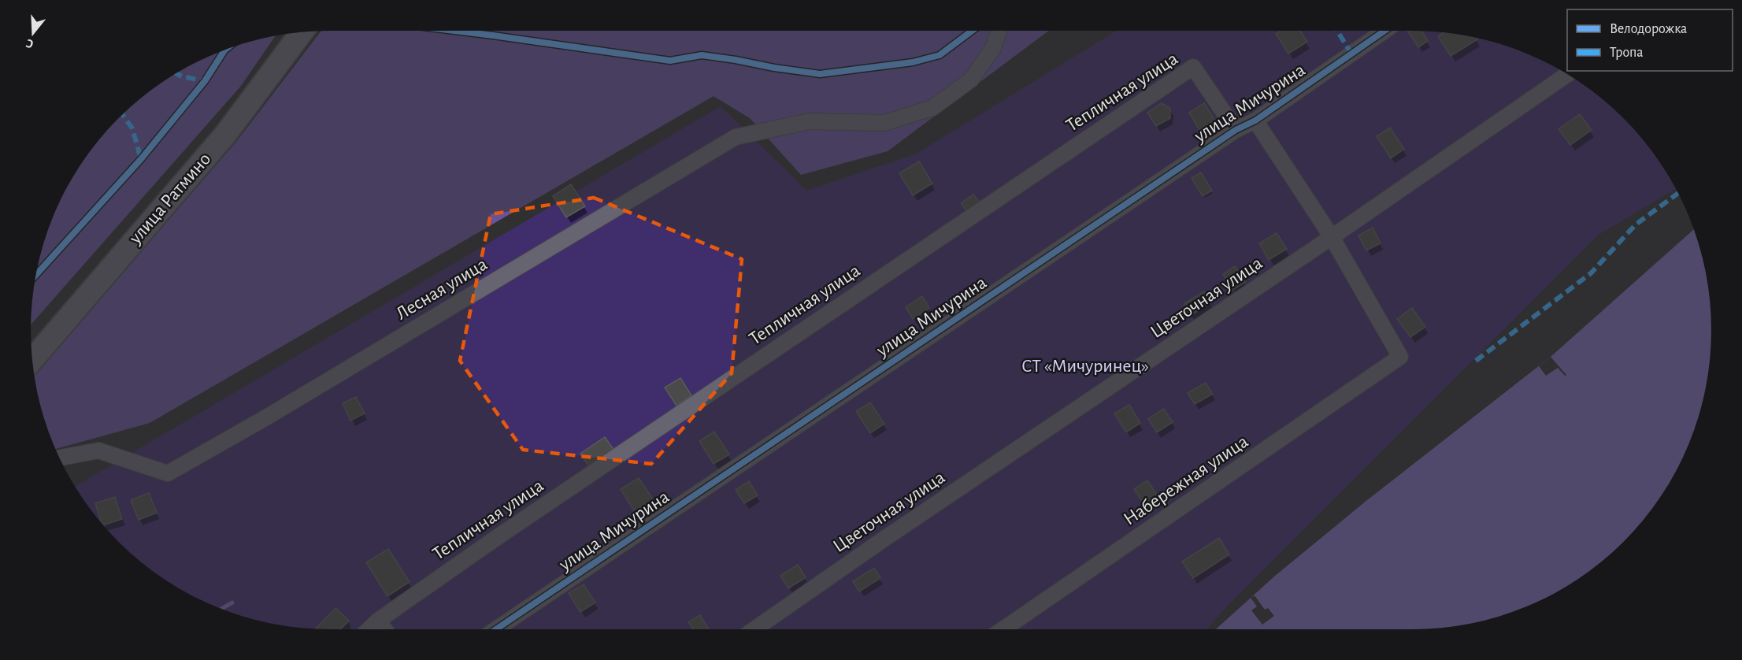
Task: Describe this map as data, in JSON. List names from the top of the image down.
{
  "streets": {
    "street": [
      "Тепличная улица",
      "улица Мичурина",
      "улица Ратмино",
      "Лесная улица",
      "Цветочная улица",
      "Набережная улица"
    ]
  },
  "crossings": [
    ["Тепличная улица", "улица Мичурина"],
    ["Цветочная улица", "Набережная улица"]
  ],
  "parks": ["СТ «Мичуринец»"],
  "legend": ["Велодорожка", "Тропа"],
  "north": "bottom"
}
